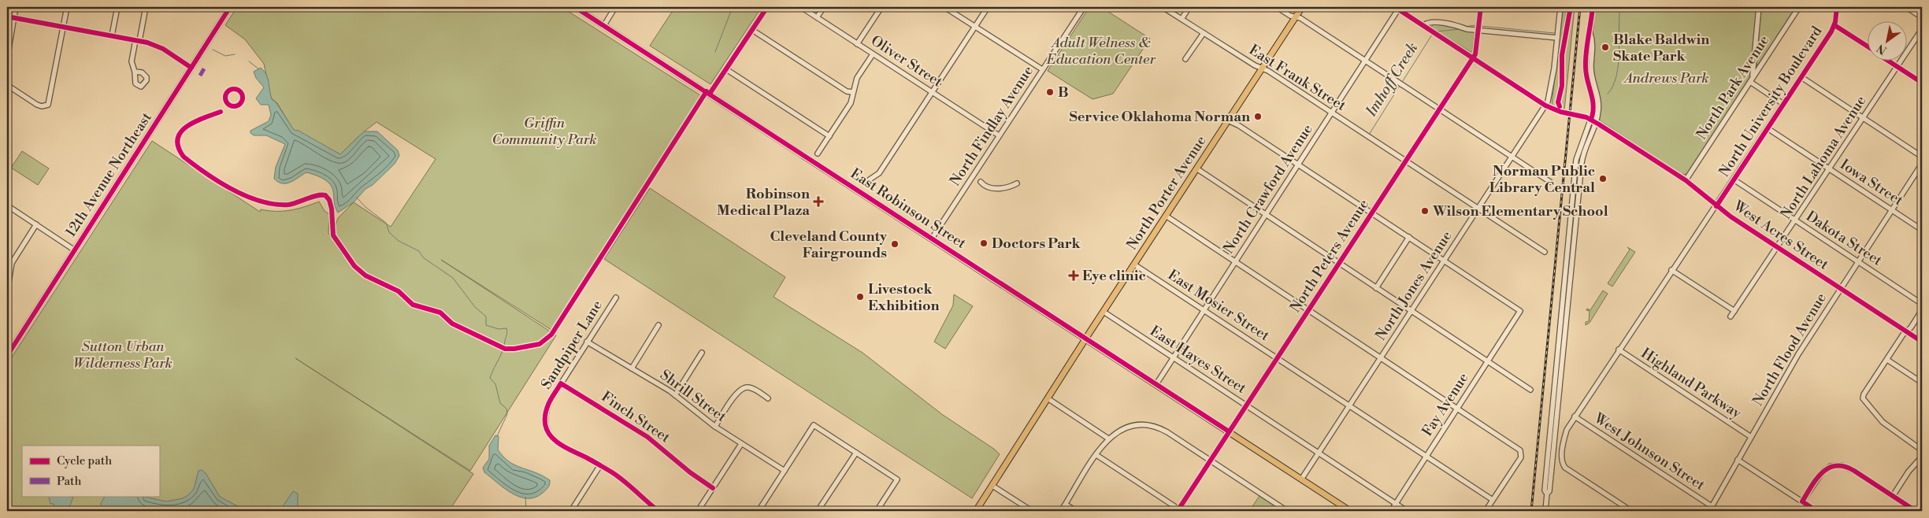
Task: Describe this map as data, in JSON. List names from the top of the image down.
{
  "streets": {
    "main road": ["12th Avenue Northeast", "North Porter Avenue", "East Robinson Street"],
    "street": [
      "Oliver Street",
      "East Frank Street",
      "North Park Avenue",
      "North University Boulevard",
      "North Findlay Avenue",
      "North Lahoma Avenue",
      "Iowa Street",
      "North Crawford Avenue",
      "West Acres Street",
      "Dakota Street",
      "North Peters Avenue",
      "North Jones Avenue",
      "East Mosier Street",
      "Sandpiper Lane",
      "North Flood Avenue",
      "East Hayes Street",
      "Highland Parkway",
      "Shrill Street",
      "Fay Avenue",
      "Finch Street",
      "West Johnson Street"
    ]
  },
  "crossings": [
    ["Oliver Street", "North Findlay Avenue"],
    ["East Frank Street", "North Crawford Avenue"],
    ["East Frank Street", "North Porter Avenue"],
    ["East Frank Street", "North Peters Avenue"],
    ["East Frank Street", "North Jones Avenue"],
    ["North Park Avenue", "West Acres Street"],
    ["North University Boulevard", "Iowa Street"],
    ["North University Boulevard", "West Acres Street"],
    ["North University Boulevard", "Dakota Street"],
    ["North University Boulevard", "Highland Parkway"],
    ["North University Boulevard", "West Johnson Street"],
    ["North Findlay Avenue", "East Robinson Street"],
    ["North Lahoma Avenue", "Iowa Street"],
    ["North Lahoma Avenue", "West Acres Street"],
    ["North Lahoma Avenue", "Dakota Street"],
    ["Iowa Street", "North Flood Avenue"],
    ["North Crawford Avenue", "East Robinson Street"],
    ["North Crawford Avenue", "West Acres Street"],
    ["North Crawford Avenue", "East Mosier Street"],
    ["North Crawford Avenue", "East Hayes Street"],
    ["North Porter Avenue", "East Robinson Street"],
    ["North Porter Avenue", "East Mosier Street"],
    ["North Porter Avenue", "East Hayes Street"],
    ["East Robinson Street", "North Peters Avenue"],
    ["East Robinson Street", "North Jones Avenue"],
    ["West Acres Street", "North Peters Avenue"],
    ["West Acres Street", "North Jones Avenue"],
    ["West Acres Street", "North Flood Avenue"],
    ["Dakota Street", "North Flood Avenue"],
    ["North Peters Avenue", "East Mosier Street"],
    ["North Peters Avenue", "East Hayes Street"],
    ["North Jones Avenue", "East Mosier Street"],
    ["North Jones Avenue", "East Hayes Street"],
    ["North Jones Avenue", "Fay Avenue"],
    ["East Mosier Street", "Fay Avenue"],
    ["Sandpiper Lane", "Shrill Street"],
    ["Sandpiper Lane", "Finch Street"],
    ["North Flood Avenue", "Highland Parkway"],
    ["North Flood Avenue", "West Johnson Street"],
    ["East Hayes Street", "Fay Avenue"]
  ],
  "water": ["Imhoff Creek"],
  "parks": [
    "Adult Welness & Education Center",
    "Andrews Park",
    "Griffin Community Park",
    "Sutton Urban Wilderness Park"
  ],
  "places": {
    "other": [
      "Blake Baldwin Skate Park",
      "B",
      "Service Oklahoma Norman",
      "Norman Public Library Central",
      "Wilson Elementary School",
      "Doctors Park",
      "Cleveland County Fairgrounds",
      "Livestock Exhibition"
    ],
    "health": ["Robinson Medical Plaza", "Eye clinic"]
  },
  "legend": ["Cycle path", "Path"],
  "north": "bottom left"
}
